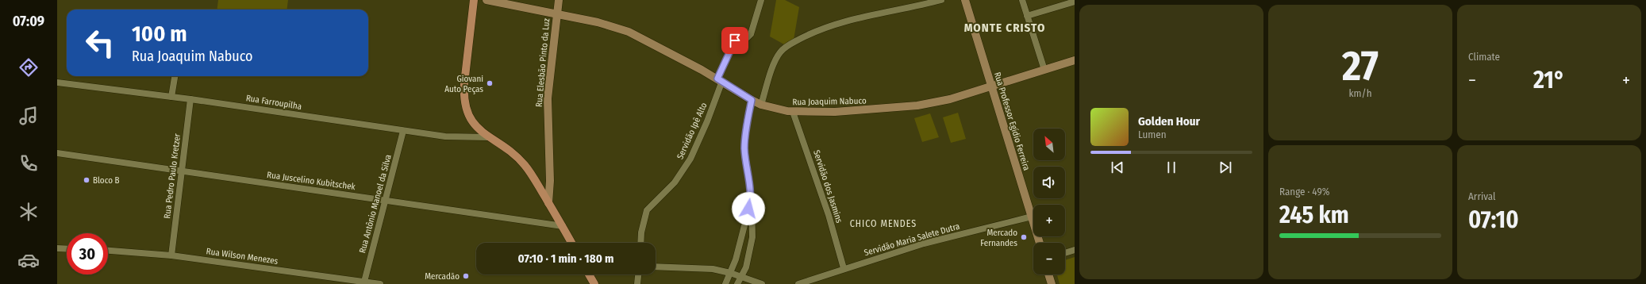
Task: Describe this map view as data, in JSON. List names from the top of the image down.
{
  "streets": {
    "main road": ["Rua Elesbão Pinto da Luz", "Rua Joaquim Nabuco", "Rua Professor Egídio Ferreira"],
    "street": [
      "Rua Farroupilha",
      "Servidão Ipê Alto",
      "Rua Pedro Paulo Kretzer",
      "Rua Juscelino Kubitschek",
      "Servidão dos Jasmins",
      "Rua Antônio Manoel da Silva",
      "Servidão Maria Salete Dutra",
      "Rua Wilson Menezes"
    ]
  },
  "crossings": [
    ["Rua Elesbão Pinto da Luz", "Rua Joaquim Nabuco"],
    ["Rua Joaquim Nabuco", "Rua Professor Egídio Ferreira"],
    ["Rua Joaquim Nabuco", "Servidão Ipê Alto"],
    ["Rua Joaquim Nabuco", "Servidão dos Jasmins"],
    ["Rua Farroupilha", "Rua Pedro Paulo Kretzer"],
    ["Rua Farroupilha", "Rua Antônio Manoel da Silva"],
    ["Rua Professor Egídio Ferreira", "Servidão Maria Salete Dutra"],
    ["Rua Pedro Paulo Kretzer", "Rua Juscelino Kubitschek"],
    ["Rua Pedro Paulo Kretzer", "Rua Wilson Menezes"],
    ["Rua Juscelino Kubitschek", "Rua Antônio Manoel da Silva"],
    ["Servidão dos Jasmins", "Servidão Maria Salete Dutra"],
    ["Rua Antônio Manoel da Silva", "Rua Wilson Menezes"]
  ],
  "districts": ["MONTE CRISTO", "CHICO MENDES"],
  "places": [
    "Giovani Auto Peças",
    "Bloco B",
    "Mercado Fernandes",
    "Mercadão"
  ],
  "north": "top left",
  "page": {
    "tabs": "07:09",
    "tile": [
      ["27", "km/h"],
      "Climate",
      ["Range · 49%", "245 km"],
      ["Arrival", "07:10"]
    ],
    "turn": ["100 m", "Rua Joaquim Nabuco"],
    "heat": ["−", "21°", "+"],
    "song": ["Golden Hour", "Lumen"],
    "map_buttons": ["+", "−"],
    "limit": "30",
    "trip": "07:10 · 1 min · 180 m"
  }
}
